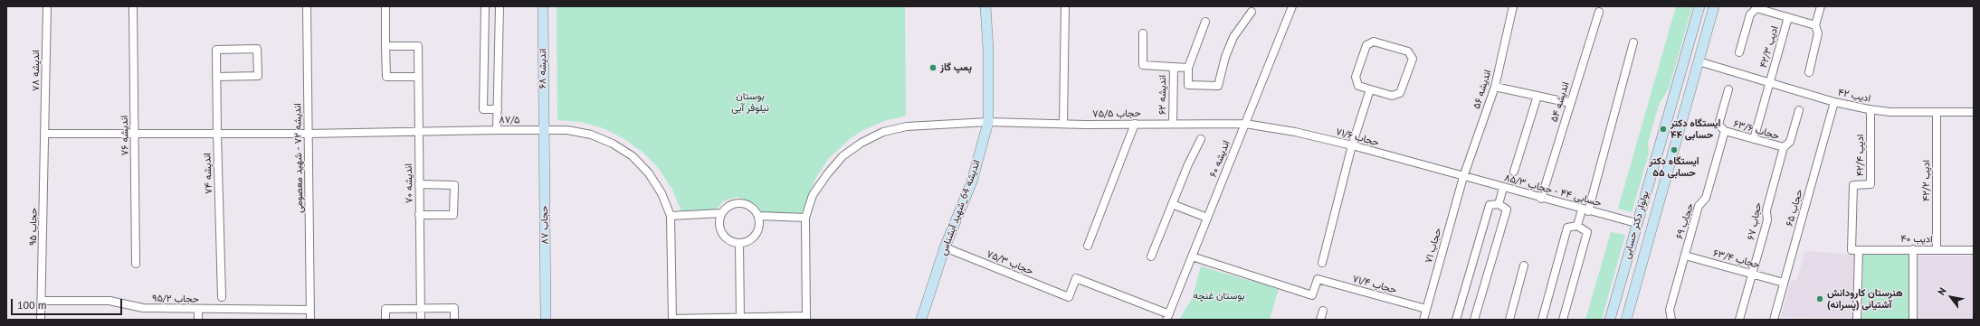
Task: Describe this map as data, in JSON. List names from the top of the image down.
{
  "streets": {
    "street": [
      "ادیب ۴۲/۳",
      "اندیشه ۶۸",
      "اندیشه ۷۸",
      "اندیشه ۵۶",
      "اندیشه ۶۲",
      "ادیب ۴۲",
      "اندیشه ۵۴",
      "حجاب ۷۵/۵",
      "۸۷/۵",
      "حجاب ۶۳/۶",
      "اندیشه ۷۶",
      "حجاب ۷۱/۶",
      "ادیب ۴۲/۴",
      "اندیشه ۷۲ - شهید معصومی",
      "اندیشه ۶۰",
      "اندیشه ۷۴",
      "ادیب ۴۲/۲",
      "اندیشه ۷۰",
      "حسابی ۴۴ - حجاب ۸۵/۳",
      "اندیشه 64_شهید آبشناس",
      "حجاب ۶۵",
      "حجاب ۶۹",
      "حجاب ۶۷",
      "حجاب ۸۷",
      "بولوار دکتر حسابی",
      "حجاب ۹۵",
      "ادیب ۴۰",
      "حجاب ۷۱",
      "حجاب ۶۳/۴",
      "حجاب ۷۵/۳",
      "حجاب ۷۱/۴",
      "حجاب ۹۵/۲"
    ]
  },
  "crossings": [
    ["ادیب ۴۲/۳", "ادیب ۴۲"],
    ["ادیب ۴۲/۳", "حجاب ۶۳/۶"],
    ["اندیشه ۶۸", "۸۷/۵"],
    ["اندیشه ۶۸", "حجاب ۸۷"],
    ["اندیشه ۷۸", "۸۷/۵"],
    ["اندیشه ۷۸", "حجاب ۹۵"],
    ["اندیشه ۵۶", "حجاب ۷۱/۶"],
    ["اندیشه ۵۶", "حسابی ۴۴ - حجاب ۸۵/۳"],
    ["اندیشه ۵۶", "حجاب ۷۱"],
    ["اندیشه ۶۲", "حجاب ۷۵/۵"],
    ["ادیب ۴۲", "ادیب ۴۲/۴"],
    ["ادیب ۴۲", "ادیب ۴۲/۲"],
    ["ادیب ۴۲", "حجاب ۶۵"],
    ["ادیب ۴۲", "بولوار دکتر حسابی"],
    ["اندیشه ۵۴", "حسابی ۴۴ - حجاب ۸۵/۳"],
    ["حجاب ۷۵/۵", "حجاب ۷۱/۶"],
    ["حجاب ۷۵/۵", "اندیشه ۶۰"],
    ["حجاب ۷۵/۵", "اندیشه 64_شهید آبشناس"],
    ["۸۷/۵", "اندیشه ۷۶"],
    ["۸۷/۵", "اندیشه ۷۲ - شهید معصومی"],
    ["۸۷/۵", "اندیشه ۷۴"],
    ["۸۷/۵", "اندیشه ۷۰"],
    ["۸۷/۵", "حجاب ۸۷"],
    ["۸۷/۵", "حجاب ۹۵"],
    ["حجاب ۶۳/۶", "حجاب ۶۹"],
    ["حجاب ۶۳/۶", "حجاب ۶۷"],
    ["حجاب ۷۱/۶", "اندیشه ۶۰"],
    ["حجاب ۷۱/۶", "حسابی ۴۴ - حجاب ۸۵/۳"],
    ["حجاب ۷۱/۶", "حجاب ۷۱"],
    ["ادیب ۴۲/۴", "ادیب ۴۰"],
    ["اندیشه ۷۲ - شهید معصومی", "حجاب ۹۵/۲"],
    ["اندیشه ۶۰", "حجاب ۷۵/۳"],
    ["اندیشه ۶۰", "حجاب ۷۱/۴"],
    ["ادیب ۴۲/۲", "ادیب ۴۰"],
    ["حسابی ۴۴ - حجاب ۸۵/۳", "بولوار دکتر حسابی"],
    ["حسابی ۴۴ - حجاب ۸۵/۳", "حجاب ۷۱"],
    ["اندیشه 64_شهید آبشناس", "حجاب ۷۵/۳"],
    ["حجاب ۶۵", "حجاب ۶۳/۴"],
    ["حجاب ۶۹", "حجاب ۶۳/۴"],
    ["حجاب ۶۷", "حجاب ۶۳/۴"],
    ["حجاب ۹۵", "حجاب ۹۵/۲"],
    ["حجاب ۷۱", "حجاب ۷۱/۴"]
  ],
  "parks": ["بوستان نیلوفر آبی", "بوستان غنچه"],
  "places": [
    "پمپ گاز",
    "ایستگاه دکتر حسابی ۴۴",
    "ایستگاه دکتر حسابی ۵۵",
    "هنرستان کارودانش آشتیانی (پسرانه)"
  ],
  "scale_bar": "100 m",
  "north": "top left"
}
